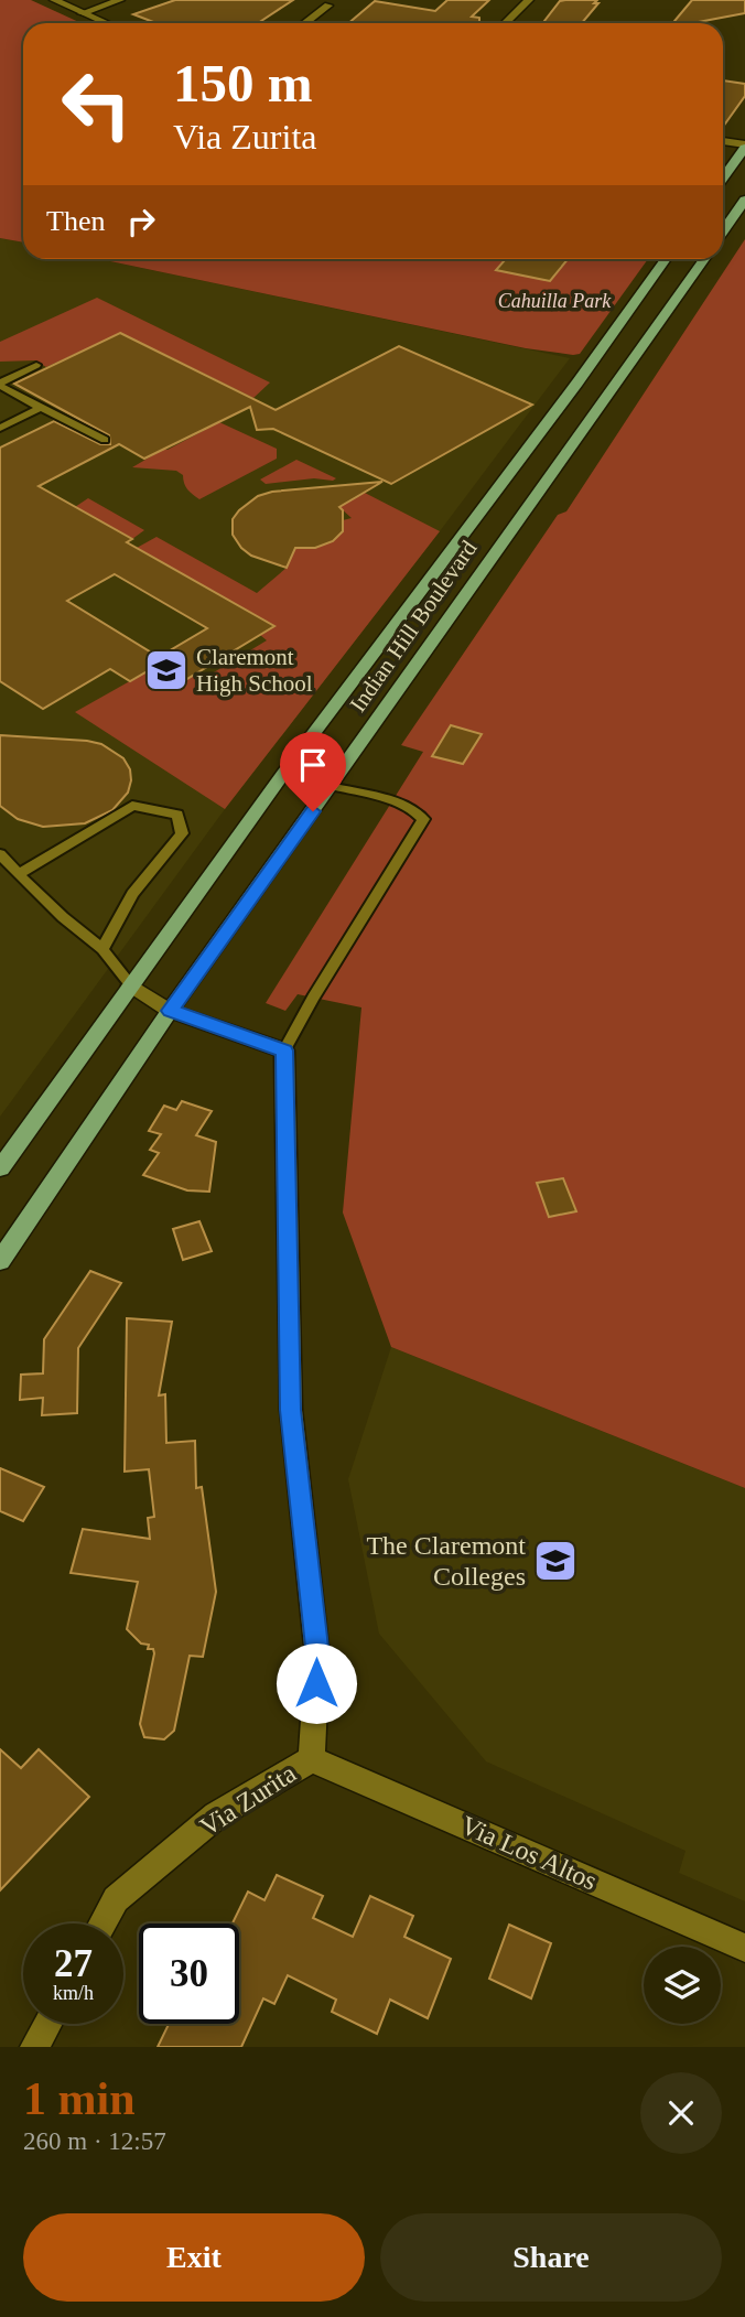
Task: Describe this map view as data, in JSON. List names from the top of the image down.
{
  "streets": {
    "main road": ["Indian Hill Boulevard"],
    "street": ["Via Zurita", "Via Los Altos"]
  },
  "crossings": [
    ["Via Zurita", "Via Los Altos"]
  ],
  "parks": ["Cahuilla Park"],
  "places": {
    "school or university": ["Claremont High School", "The Claremont Colleges"]
  },
  "page": {
    "turn": ["150 m", "Via Zurita"],
    "then": "Then",
    "speed": "27 km/h",
    "limit": "30",
    "heading": ["1 min", "260 m · 12:57"],
    "buttons": ["Exit", "Share"]
  }
}
